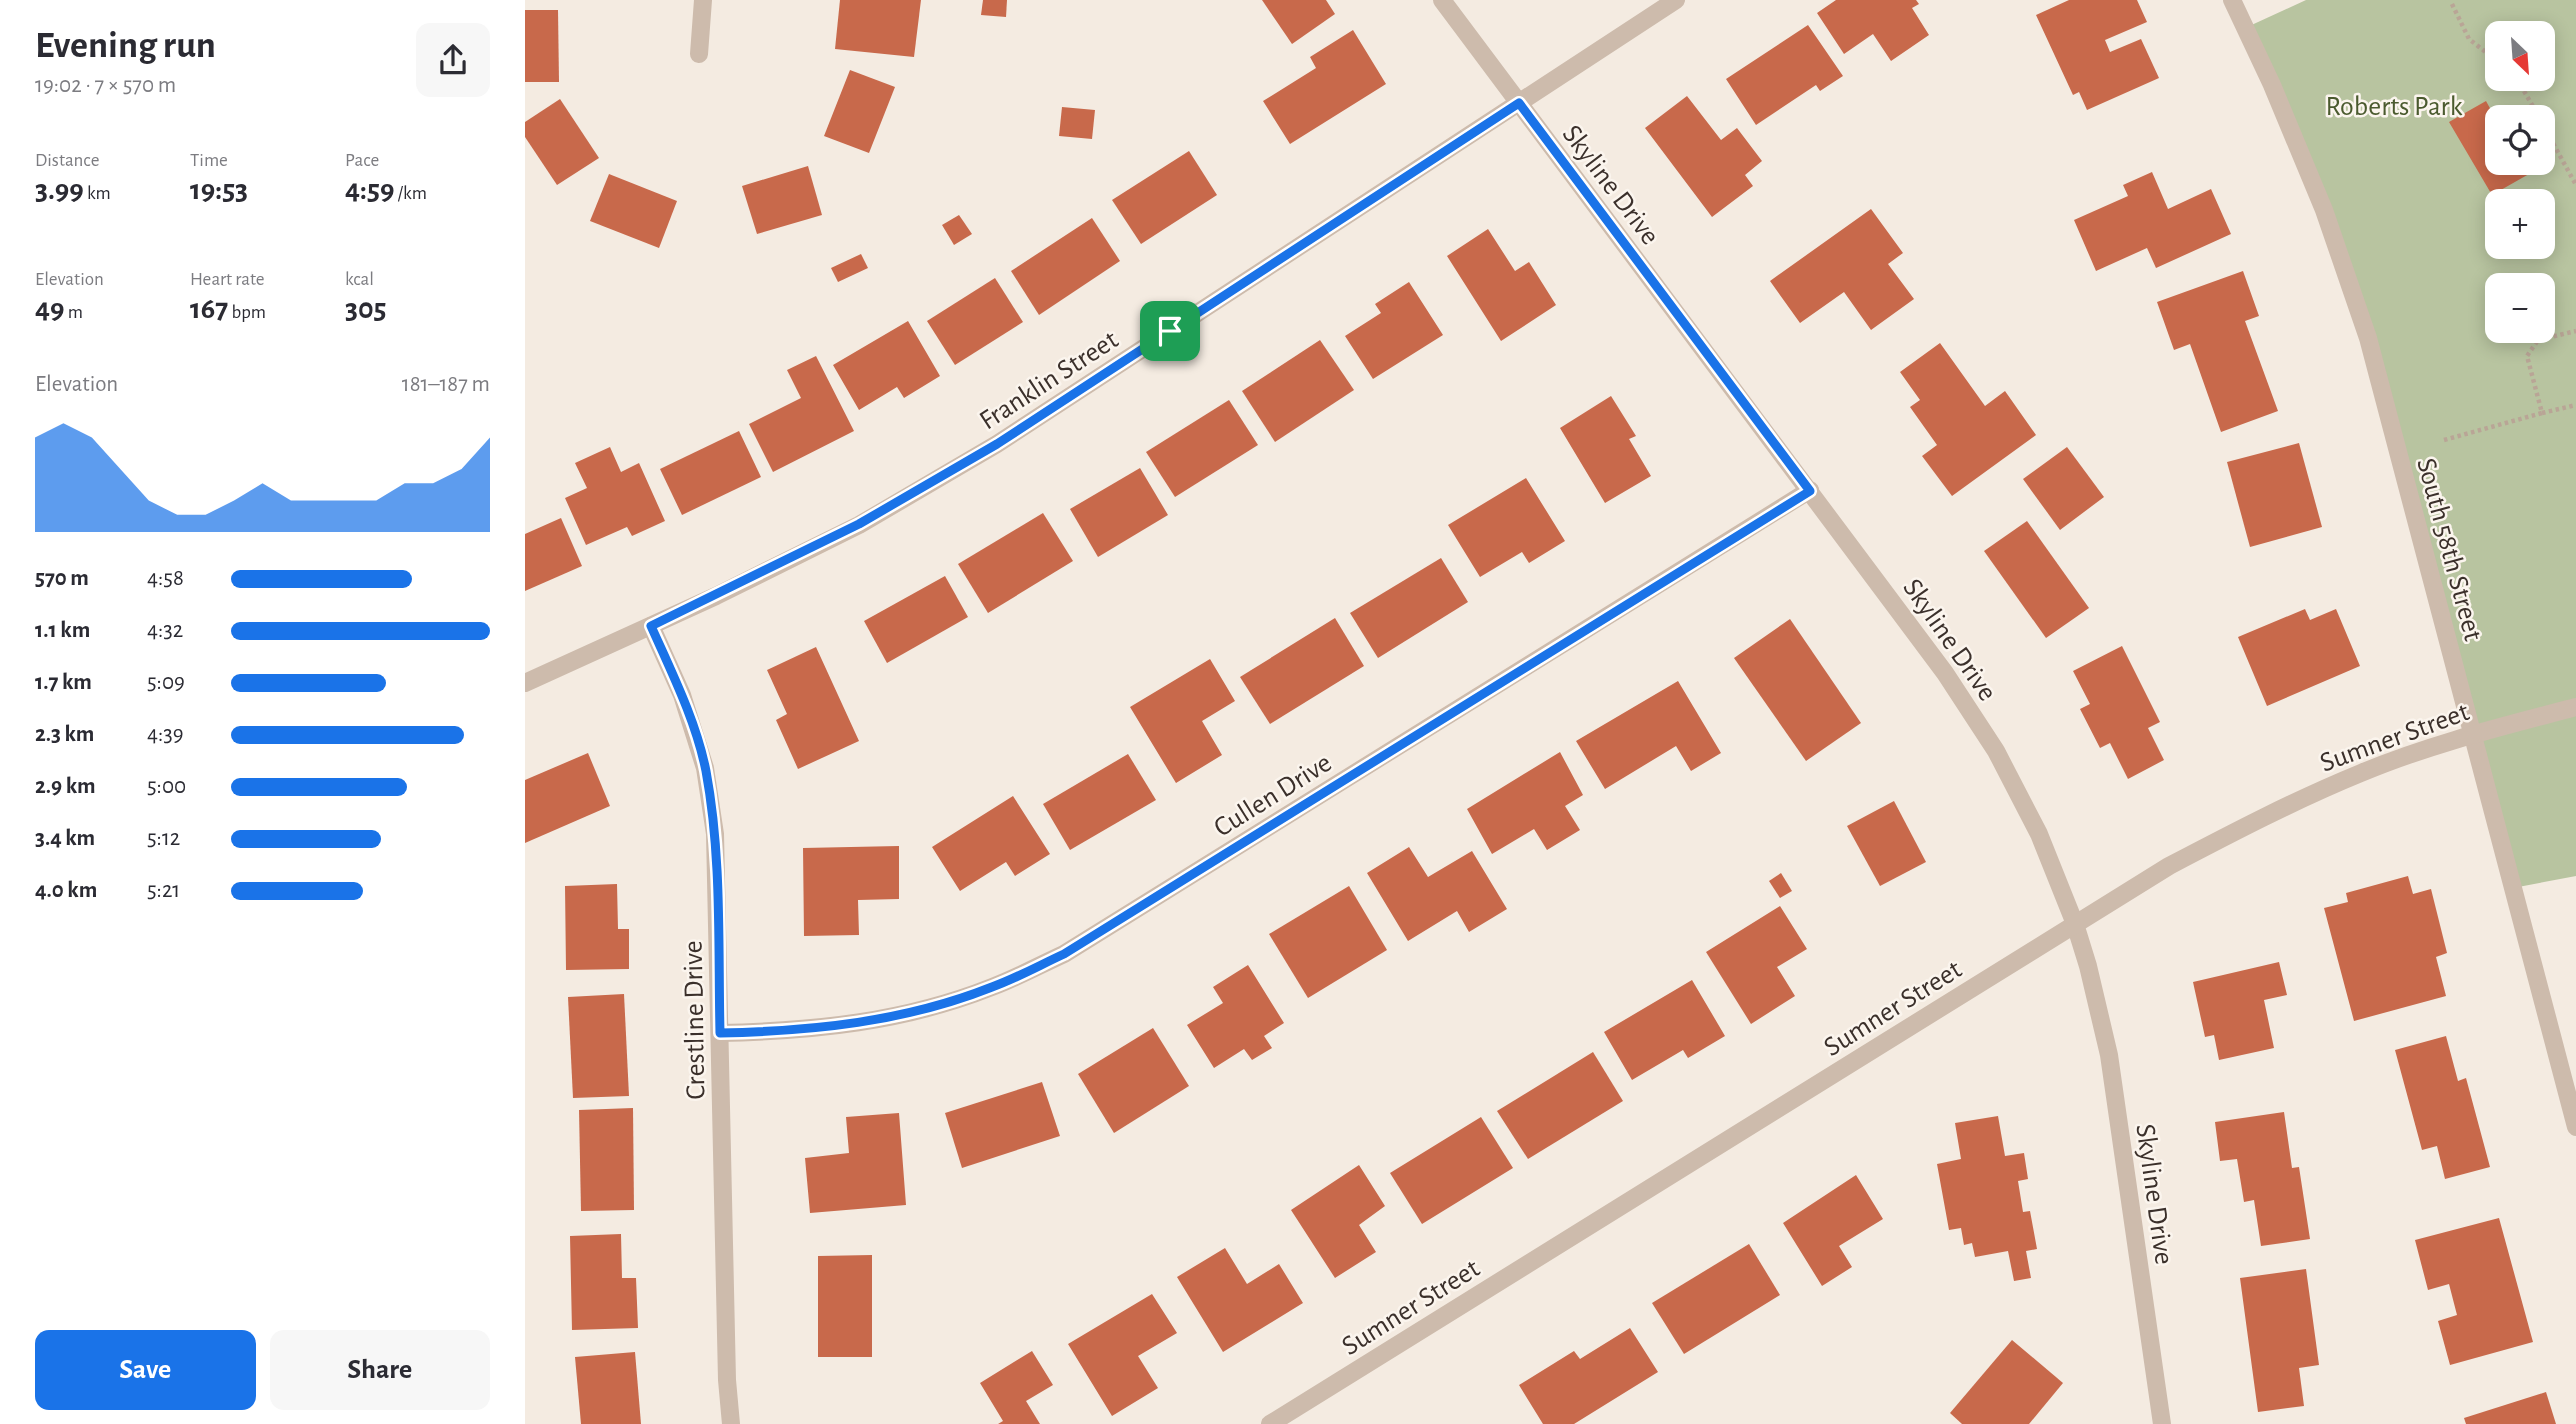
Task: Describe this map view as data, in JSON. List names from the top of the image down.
{
  "streets": {
    "street": [
      "Skyline Drive",
      "Franklin Street",
      "South 58th Street",
      "Sumner Street",
      "Cullen Drive",
      "Crestline Drive"
    ]
  },
  "crossings": [
    ["Skyline Drive", "Franklin Street"],
    ["Skyline Drive", "Sumner Street"],
    ["Skyline Drive", "Cullen Drive"],
    ["Franklin Street", "Crestline Drive"],
    ["South 58th Street", "Sumner Street"],
    ["Cullen Drive", "Crestline Drive"]
  ],
  "parks": ["Roberts Park"],
  "north": "bottom right",
  "page": {
    "heading": ["Evening run", "19:02 · 7 × 570 m"],
    "map_buttons": ["+", "−"],
    "stats": [
      ["Distance", "3.99 km"],
      ["Time", "19:53"],
      ["Pace", "4:59 /km"],
      ["Elevation", "49 m"],
      ["Heart rate", "167 bpm"],
      ["kcal", "305"]
    ],
    "chart": ["Elevation", "181–187 m"],
    "list": [
      {
        "name": "570 m",
        "note": "4:58"
      },
      {
        "name": "1.1 km",
        "note": "4:32"
      },
      {
        "name": "1.7 km",
        "note": "5:09"
      },
      {
        "name": "2.3 km",
        "note": "4:39"
      },
      {
        "name": "2.9 km",
        "note": "5:00"
      },
      {
        "name": "3.4 km",
        "note": "5:12"
      },
      {
        "name": "4.0 km",
        "note": "5:21"
      }
    ],
    "buttons": ["Save", "Share"]
  }
}
